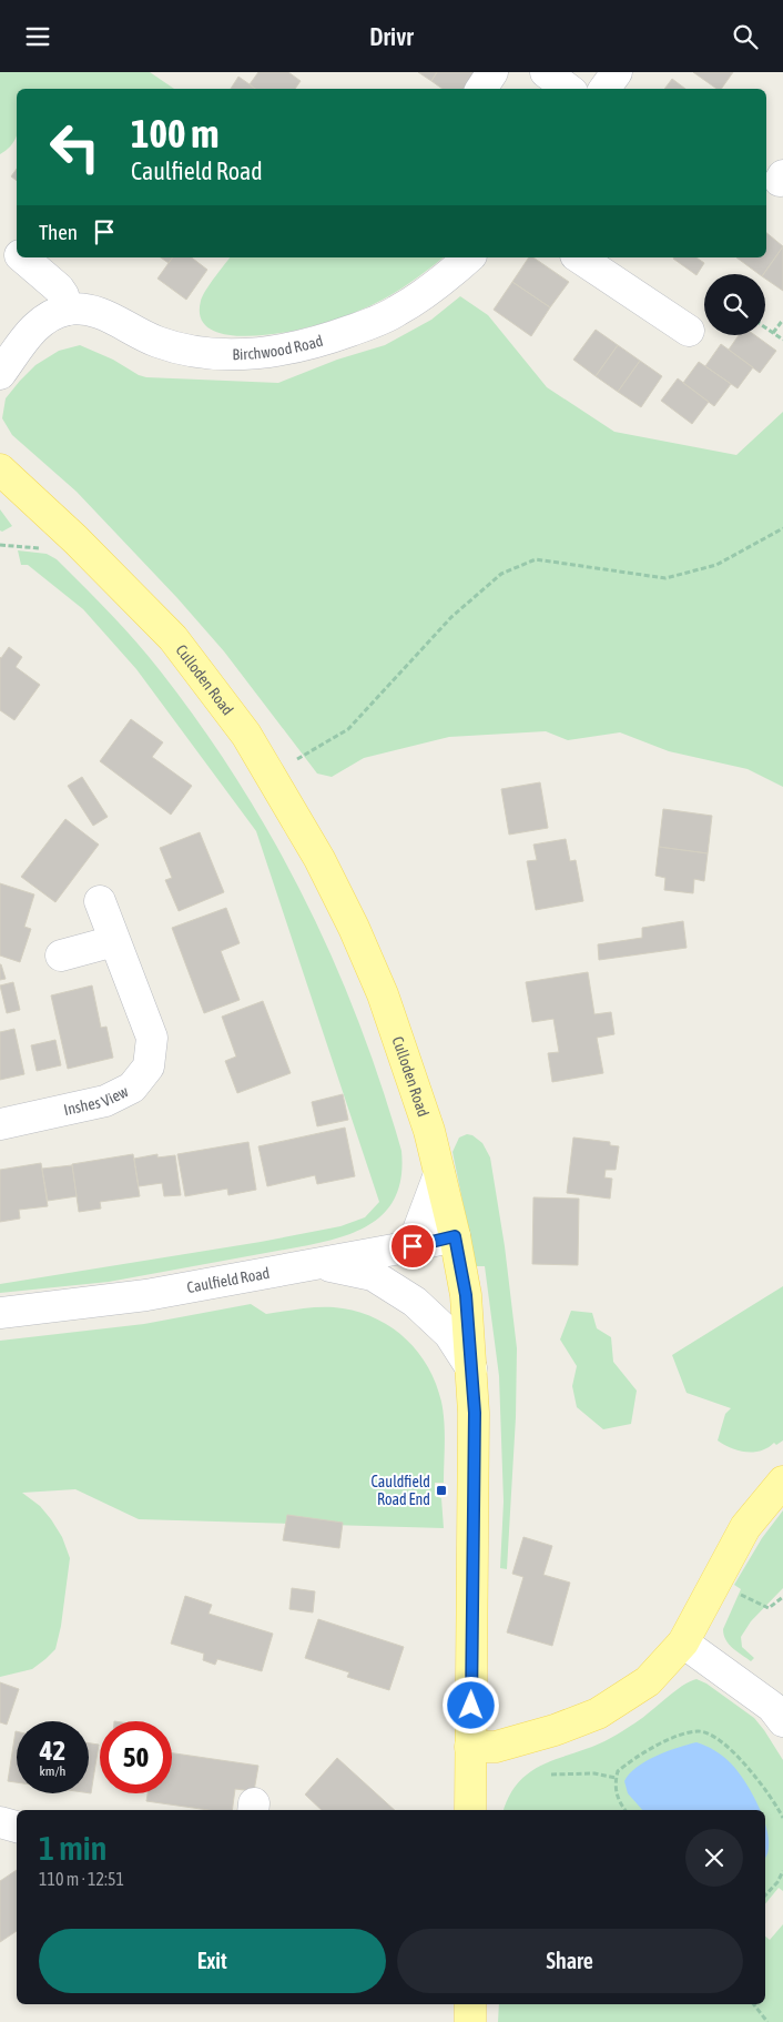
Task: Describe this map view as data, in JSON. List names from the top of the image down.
{
  "streets": {
    "main road": ["Culloden Road"],
    "street": ["Birchwood Road", "Inshes View", "Caulfield Road"]
  },
  "crossings": [
    ["Culloden Road", "Caulfield Road"]
  ],
  "places": {
    "transit": ["Cauldfield Road End"]
  },
  "page": {
    "header": "Drivr",
    "turn": ["100 m", "Caulfield Road"],
    "then": "Then",
    "speed": "42 km/h",
    "limit": "50",
    "heading": ["1 min", "110 m · 12:51"],
    "buttons": ["Exit", "Share"]
  }
}
